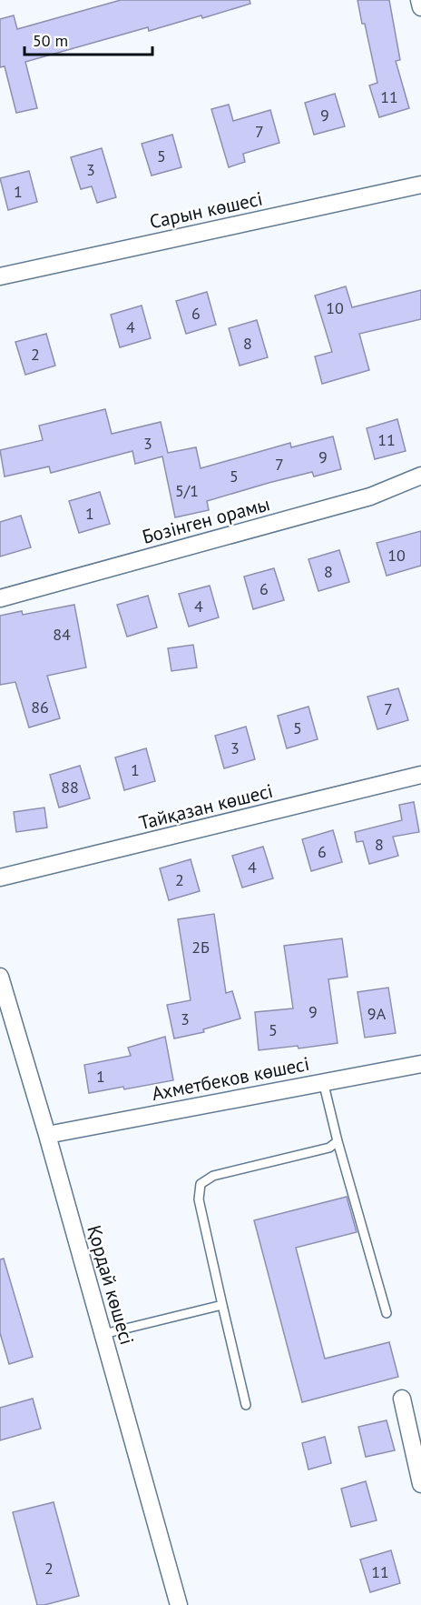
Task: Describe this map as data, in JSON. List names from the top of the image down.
{
  "streets": {
    "street": [
      "Сарын көшесі",
      "Бозінген орамы",
      "Тайқазан көшесі",
      "Ахметбеков көшесі",
      "Қордай көшесі"
    ]
  },
  "crossings": [
    ["Ахметбеков көшесі", "Қордай көшесі"]
  ],
  "house_numbers": [
    "11",
    "9",
    "7",
    "5",
    "3",
    "1",
    "10",
    "6",
    "4",
    "8",
    "2",
    "11",
    "3",
    "9",
    "7",
    "5",
    "5/1",
    "1",
    "10",
    "8",
    "6",
    "4",
    "84",
    "86",
    "7",
    "5",
    "3",
    "1",
    "88",
    "8",
    "6",
    "4",
    "2",
    "2Б",
    "9",
    "9А",
    "3",
    "5",
    "1",
    "2",
    "11"
  ],
  "scale_bar": "50 m"
}
